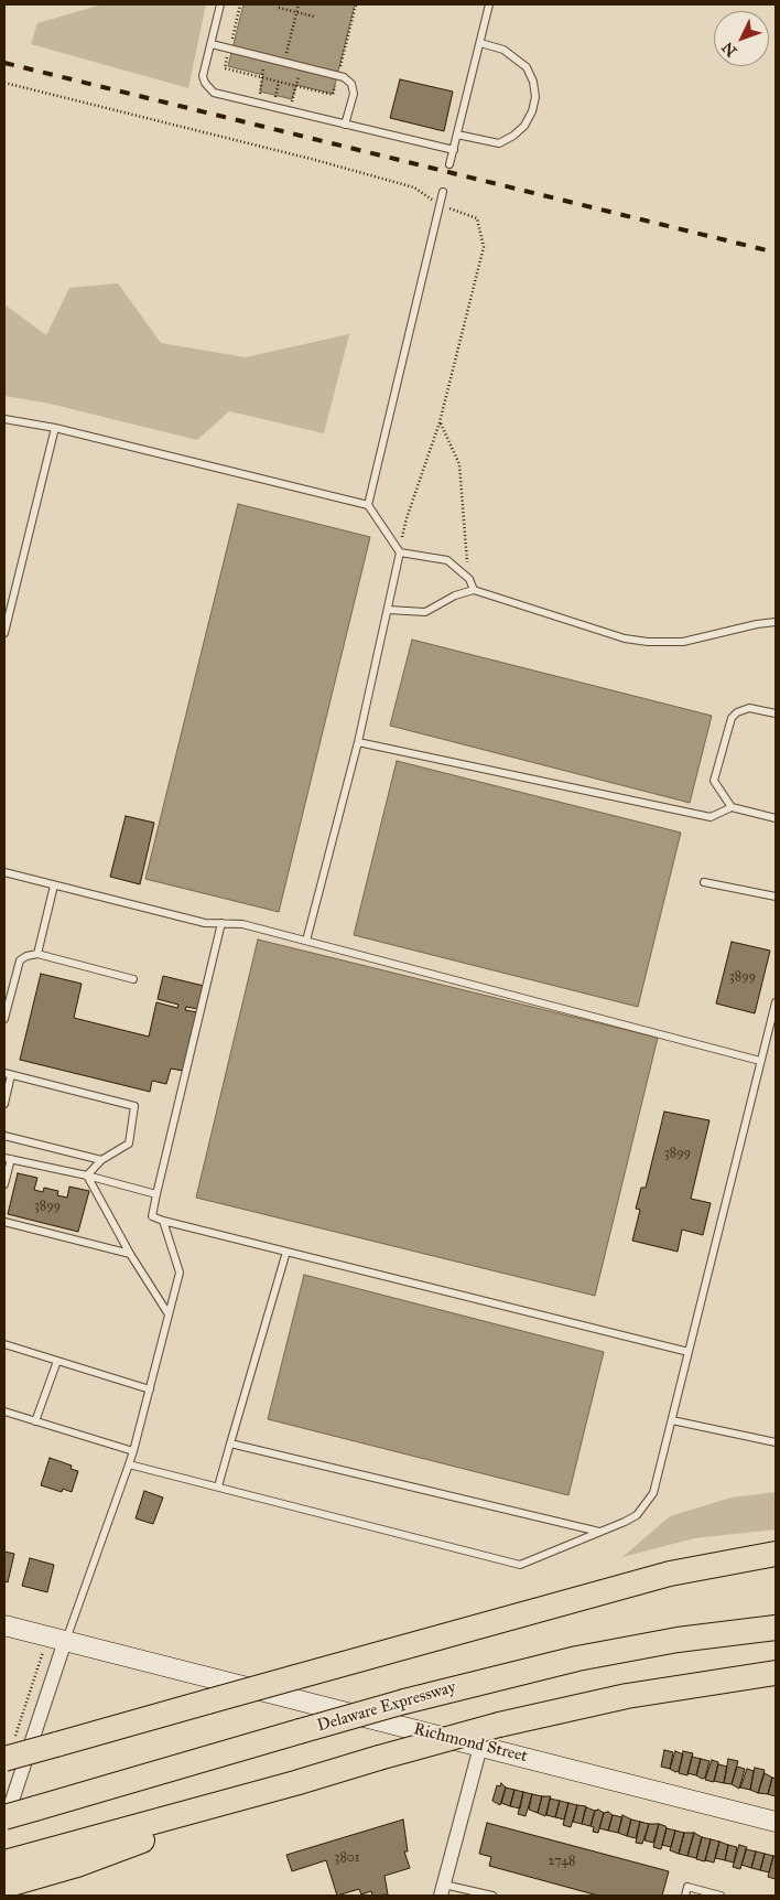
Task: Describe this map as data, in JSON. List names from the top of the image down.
{
  "streets": {
    "highway": ["Delaware Expressway"],
    "main road": ["Richmond Street"]
  },
  "house_numbers": [
    "3899",
    "3899",
    "3899",
    "3801",
    "2748"
  ],
  "north": "bottom left"
}
